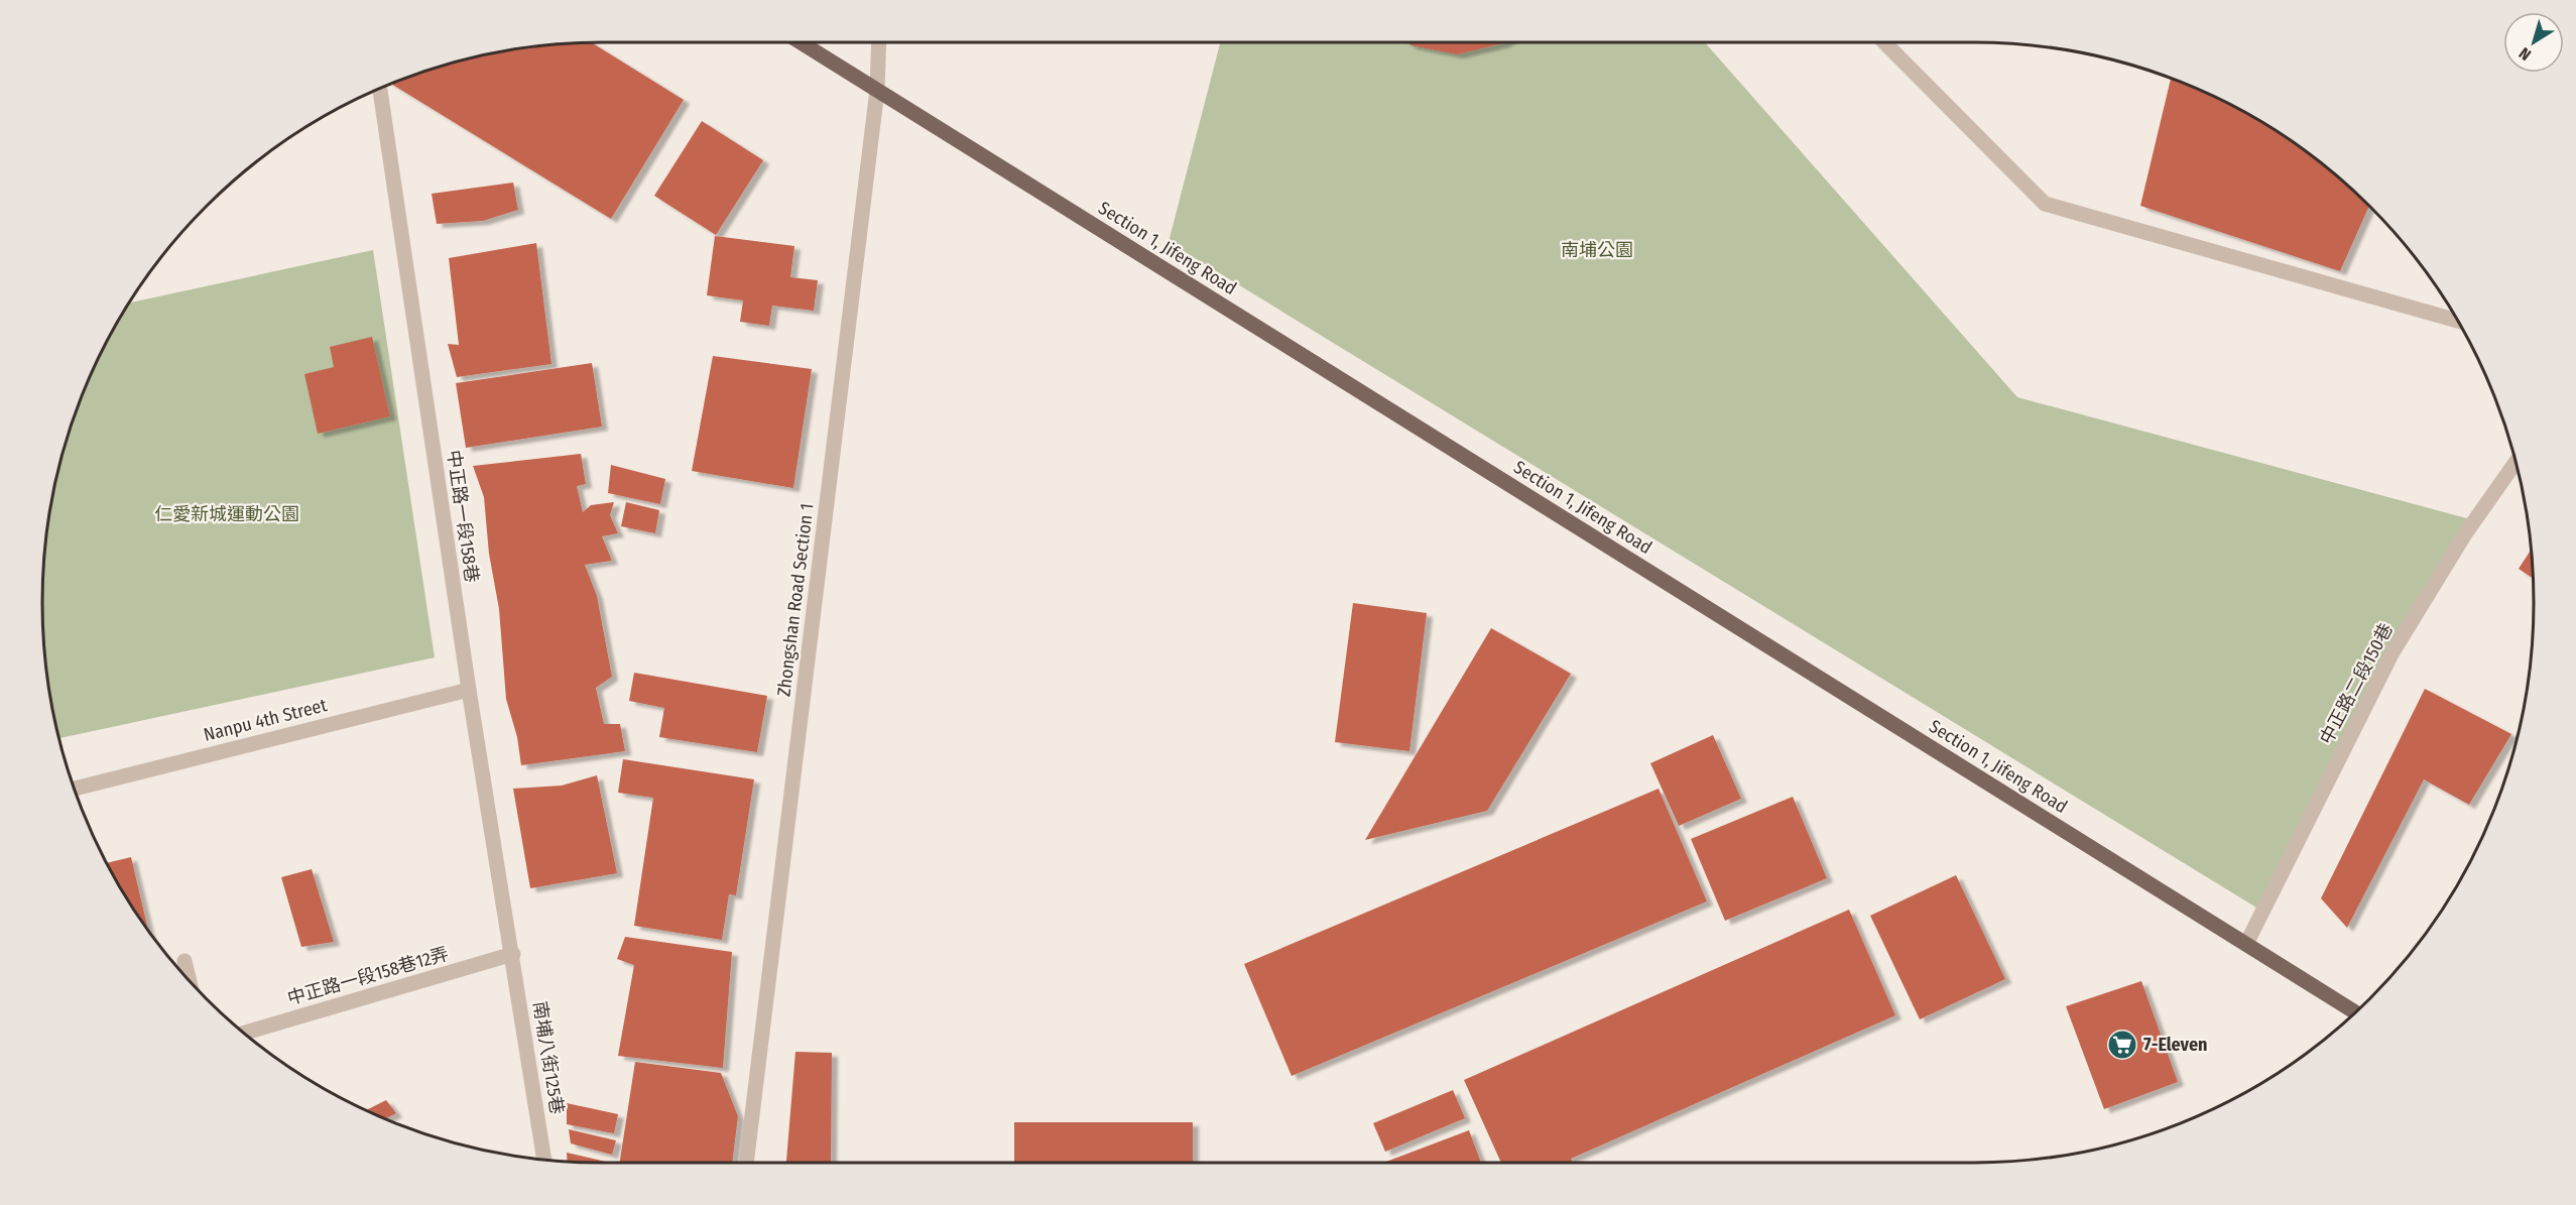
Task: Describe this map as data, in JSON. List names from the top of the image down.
{
  "streets": {
    "main road": ["Section 1, Jifeng Road"],
    "street": [
      "中正路一段158巷",
      "Zhongshan Road Section 1",
      "中正路二段150巷",
      "Nanpu 4th Street",
      "中正路一段158巷12弄",
      "南埔八街125巷"
    ]
  },
  "crossings": [
    ["Section 1, Jifeng Road", "Zhongshan Road Section 1"],
    ["Section 1, Jifeng Road", "中正路二段150巷"],
    ["中正路一段158巷", "Nanpu 4th Street"],
    ["中正路一段158巷", "中正路一段158巷12弄"],
    ["中正路一段158巷", "南埔八街125巷"],
    ["中正路一段158巷12弄", "南埔八街125巷"]
  ],
  "parks": ["南埔公園", "仁愛新城運動公園"],
  "places": {
    "supermarket": ["7-Eleven"]
  },
  "north": "bottom left"
}
